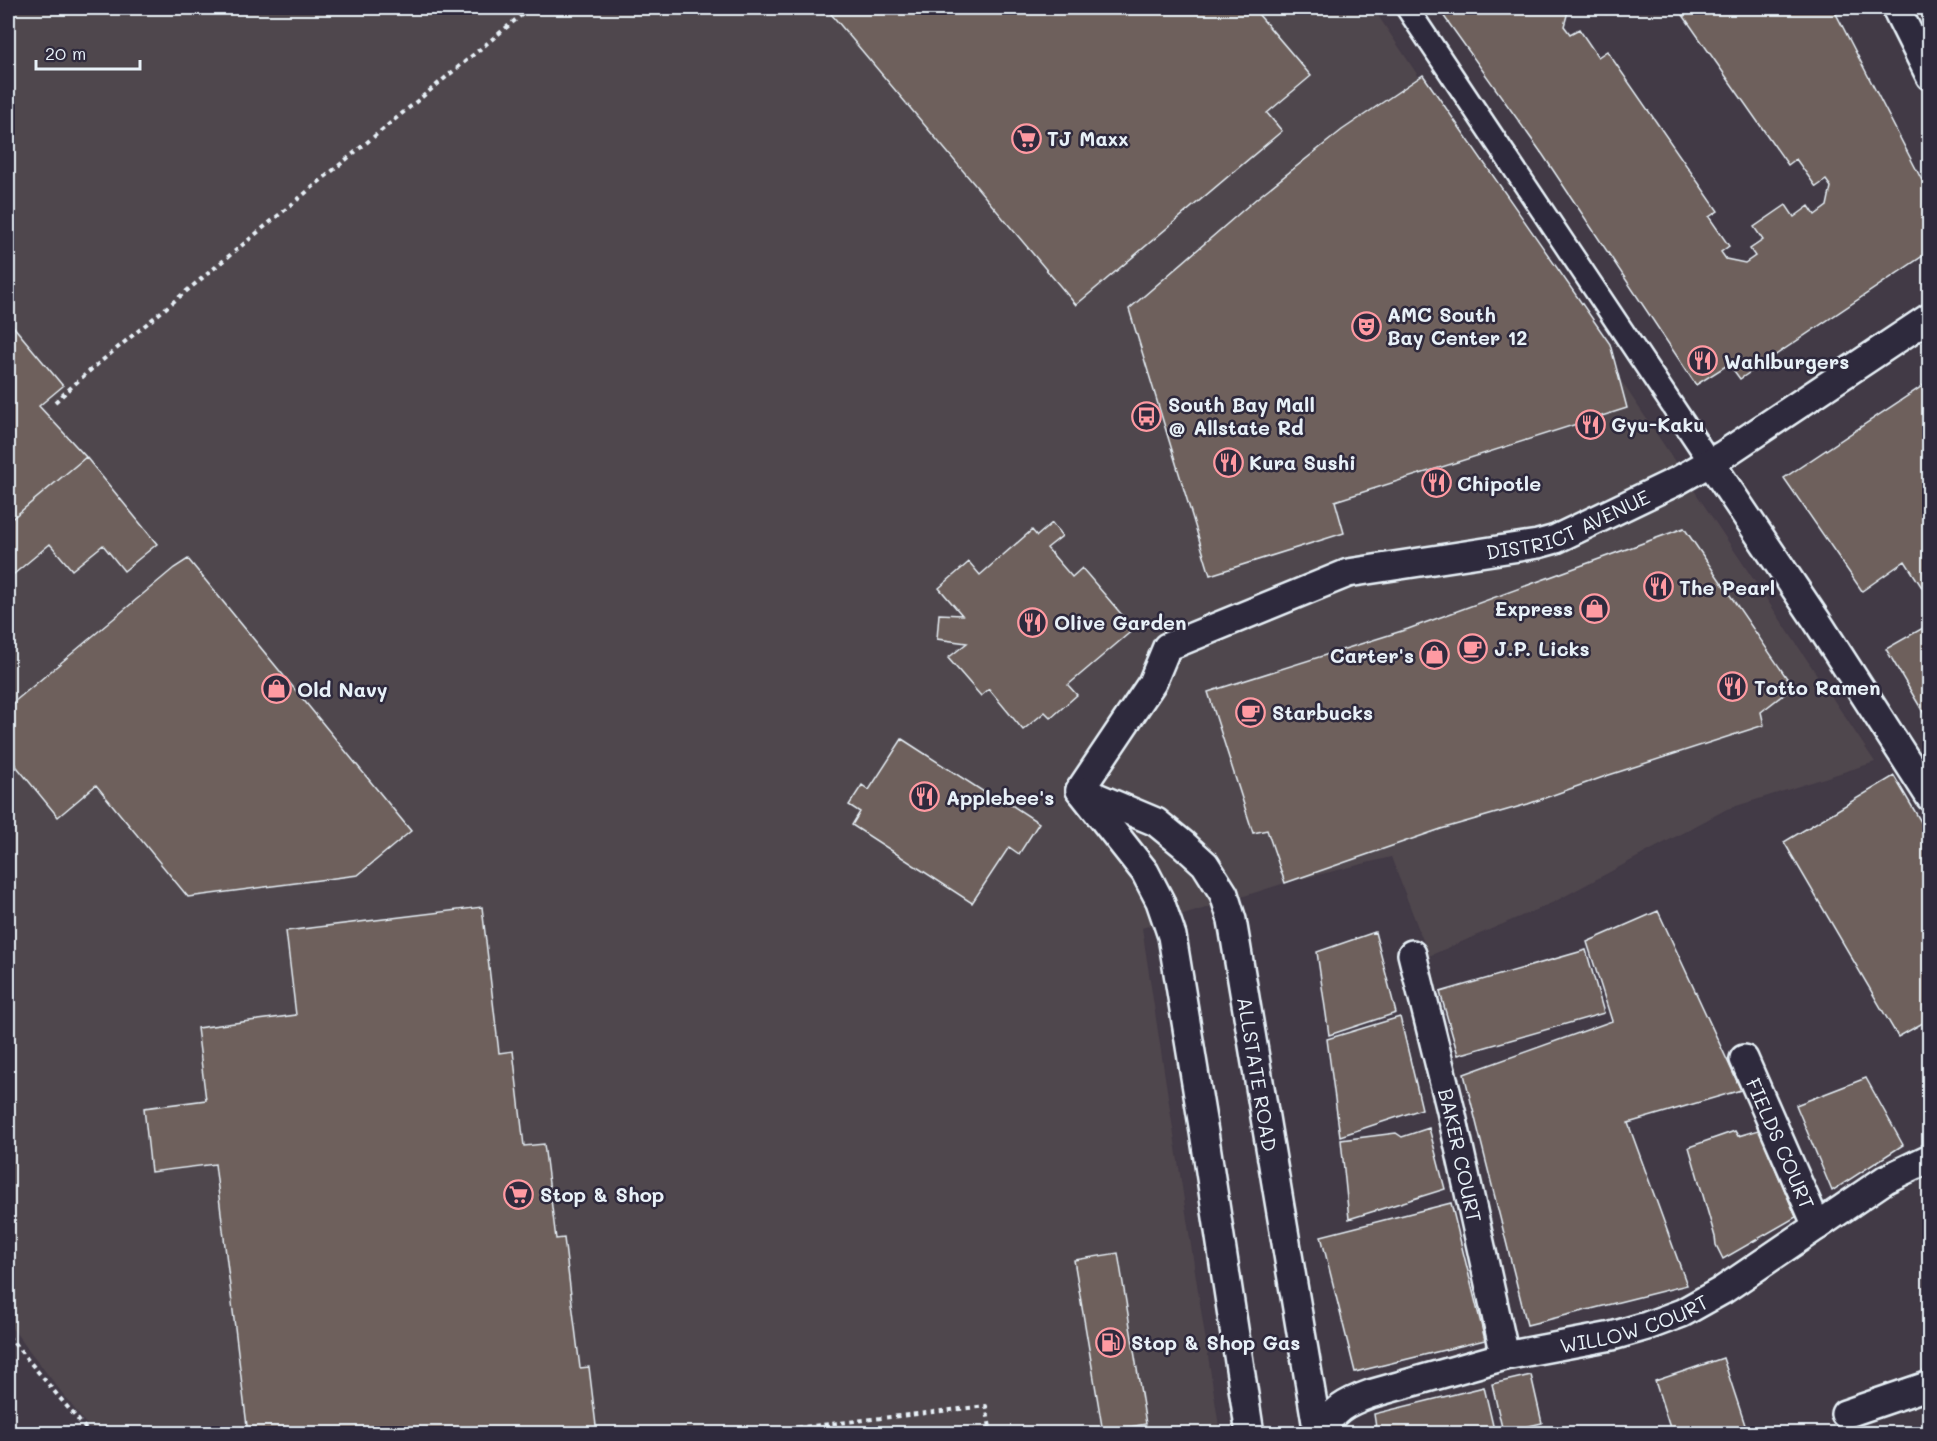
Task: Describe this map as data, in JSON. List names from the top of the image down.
{
  "streets": {
    "street": [
      "DISTRICT AVENUE",
      "ALLSTATE ROAD",
      "FIELDS COURT",
      "BAKER COURT",
      "WILLOW COURT"
    ]
  },
  "crossings": [
    ["DISTRICT AVENUE", "ALLSTATE ROAD"],
    ["ALLSTATE ROAD", "WILLOW COURT"],
    ["FIELDS COURT", "WILLOW COURT"],
    ["BAKER COURT", "WILLOW COURT"]
  ],
  "places": {
    "supermarket": ["TJ Maxx", "Stop & Shop"],
    "theatre": ["AMC South Bay Center 12"],
    "restaurant": [
      "Wahlburgers",
      "Gyu-Kaku",
      "Kura Sushi",
      "Chipotle",
      "The Pearl",
      "Olive Garden",
      "Totto Ramen",
      "Applebee's"
    ],
    "bus stop": ["South Bay Mall @ Allstate Rd"],
    "shop": ["Express", "Carter's", "Old Navy"],
    "cafe": ["J.P. Licks", "Starbucks"],
    "fuel station": ["Stop & Shop Gas"]
  },
  "scale_bar": "20 m"
}
